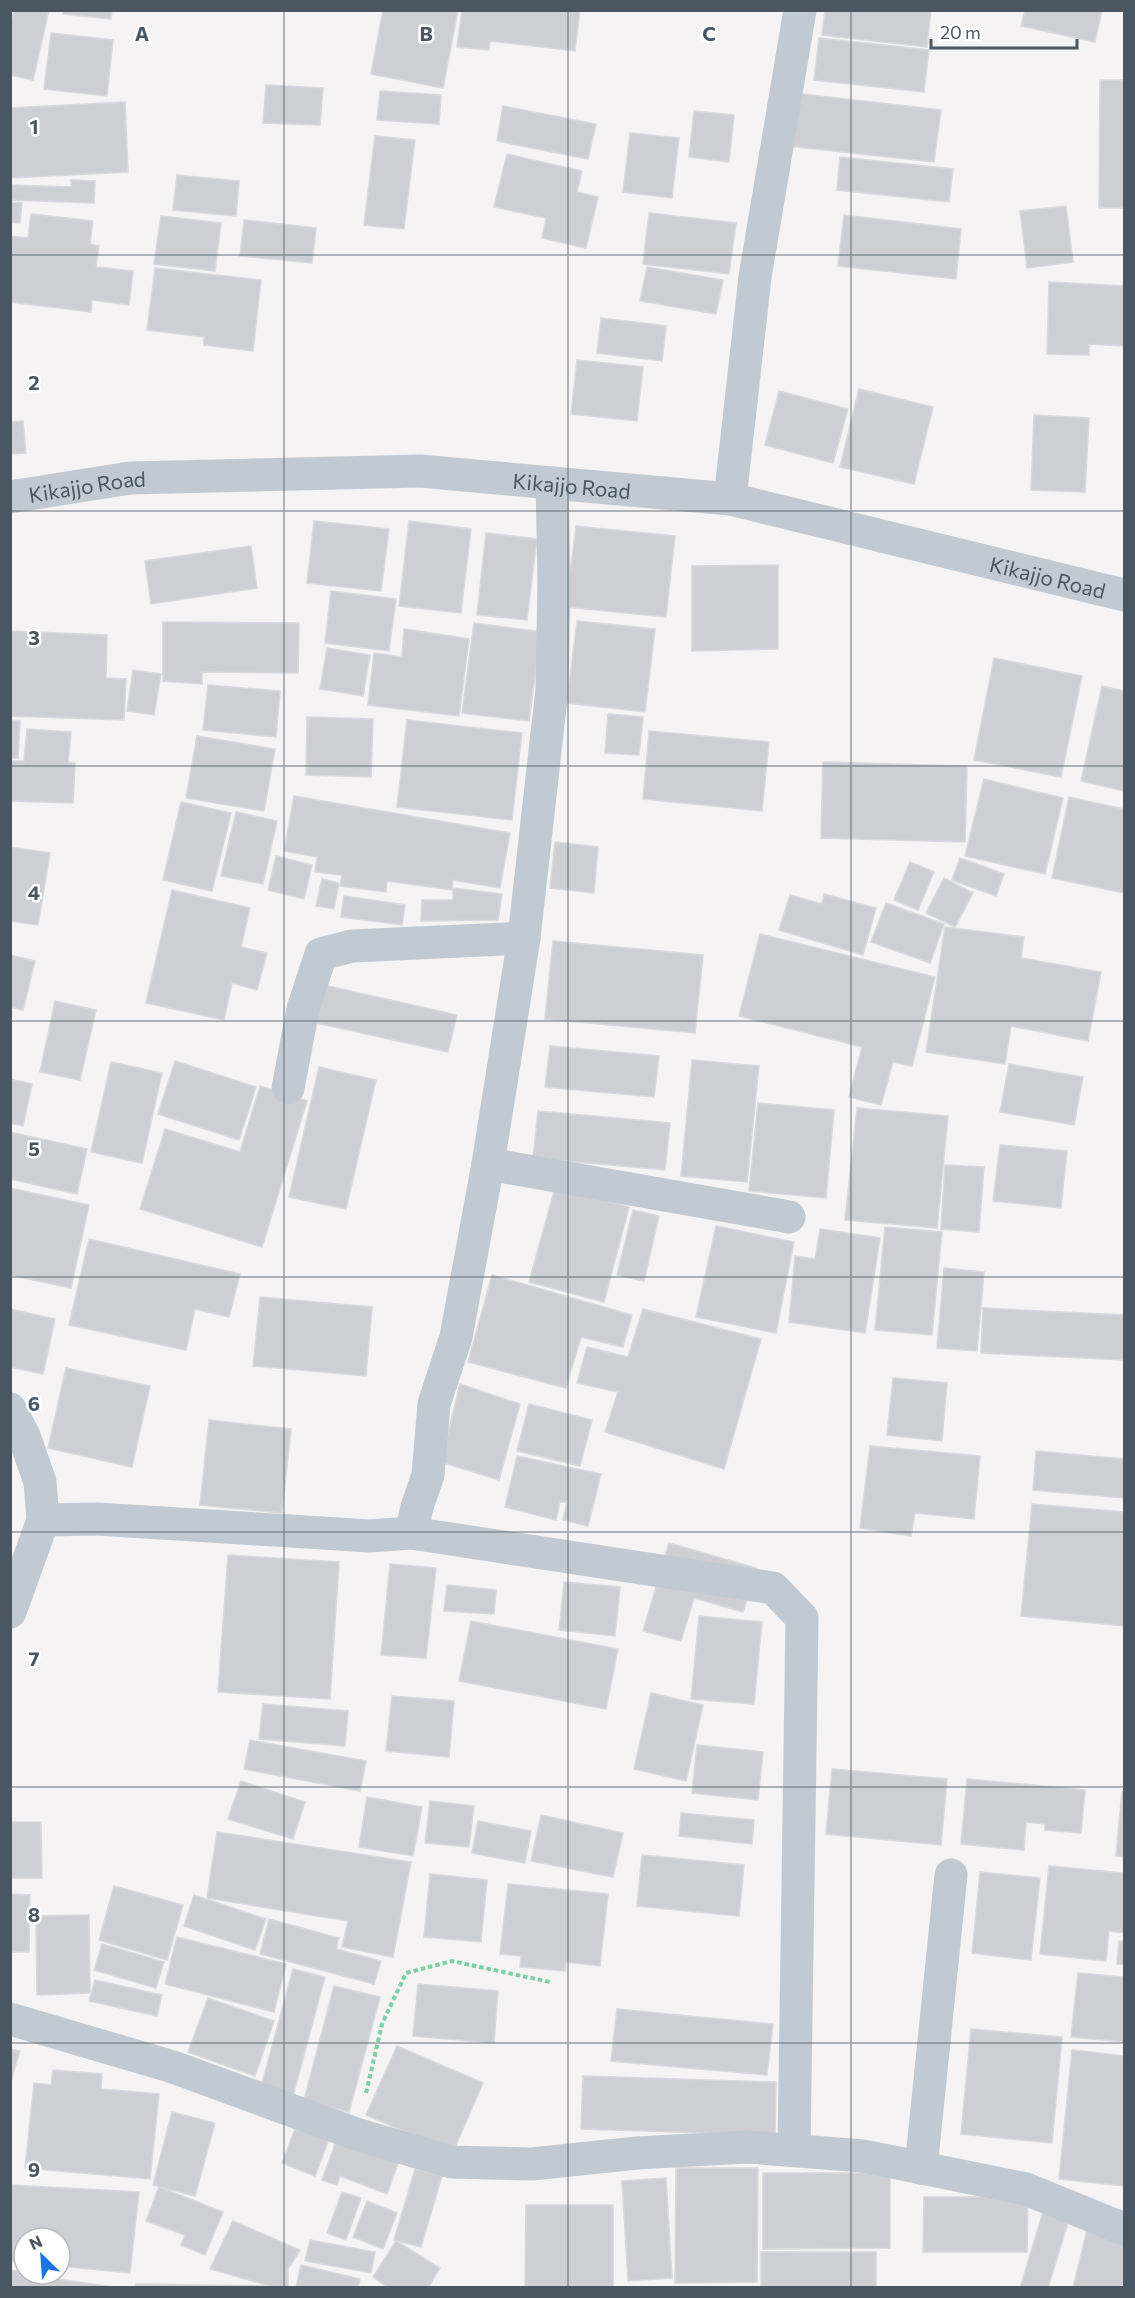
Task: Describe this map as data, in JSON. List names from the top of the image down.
{
  "streets": {
    "street": ["Kikajjo Road"]
  },
  "scale_bar": "20 m",
  "north": "top left",
  "grid": {
    "columns": ["A", "B", "C"],
    "rows": [
      "1",
      "2",
      "3",
      "4",
      "5",
      "6",
      "7",
      "8",
      "9"
    ]
  }
}
